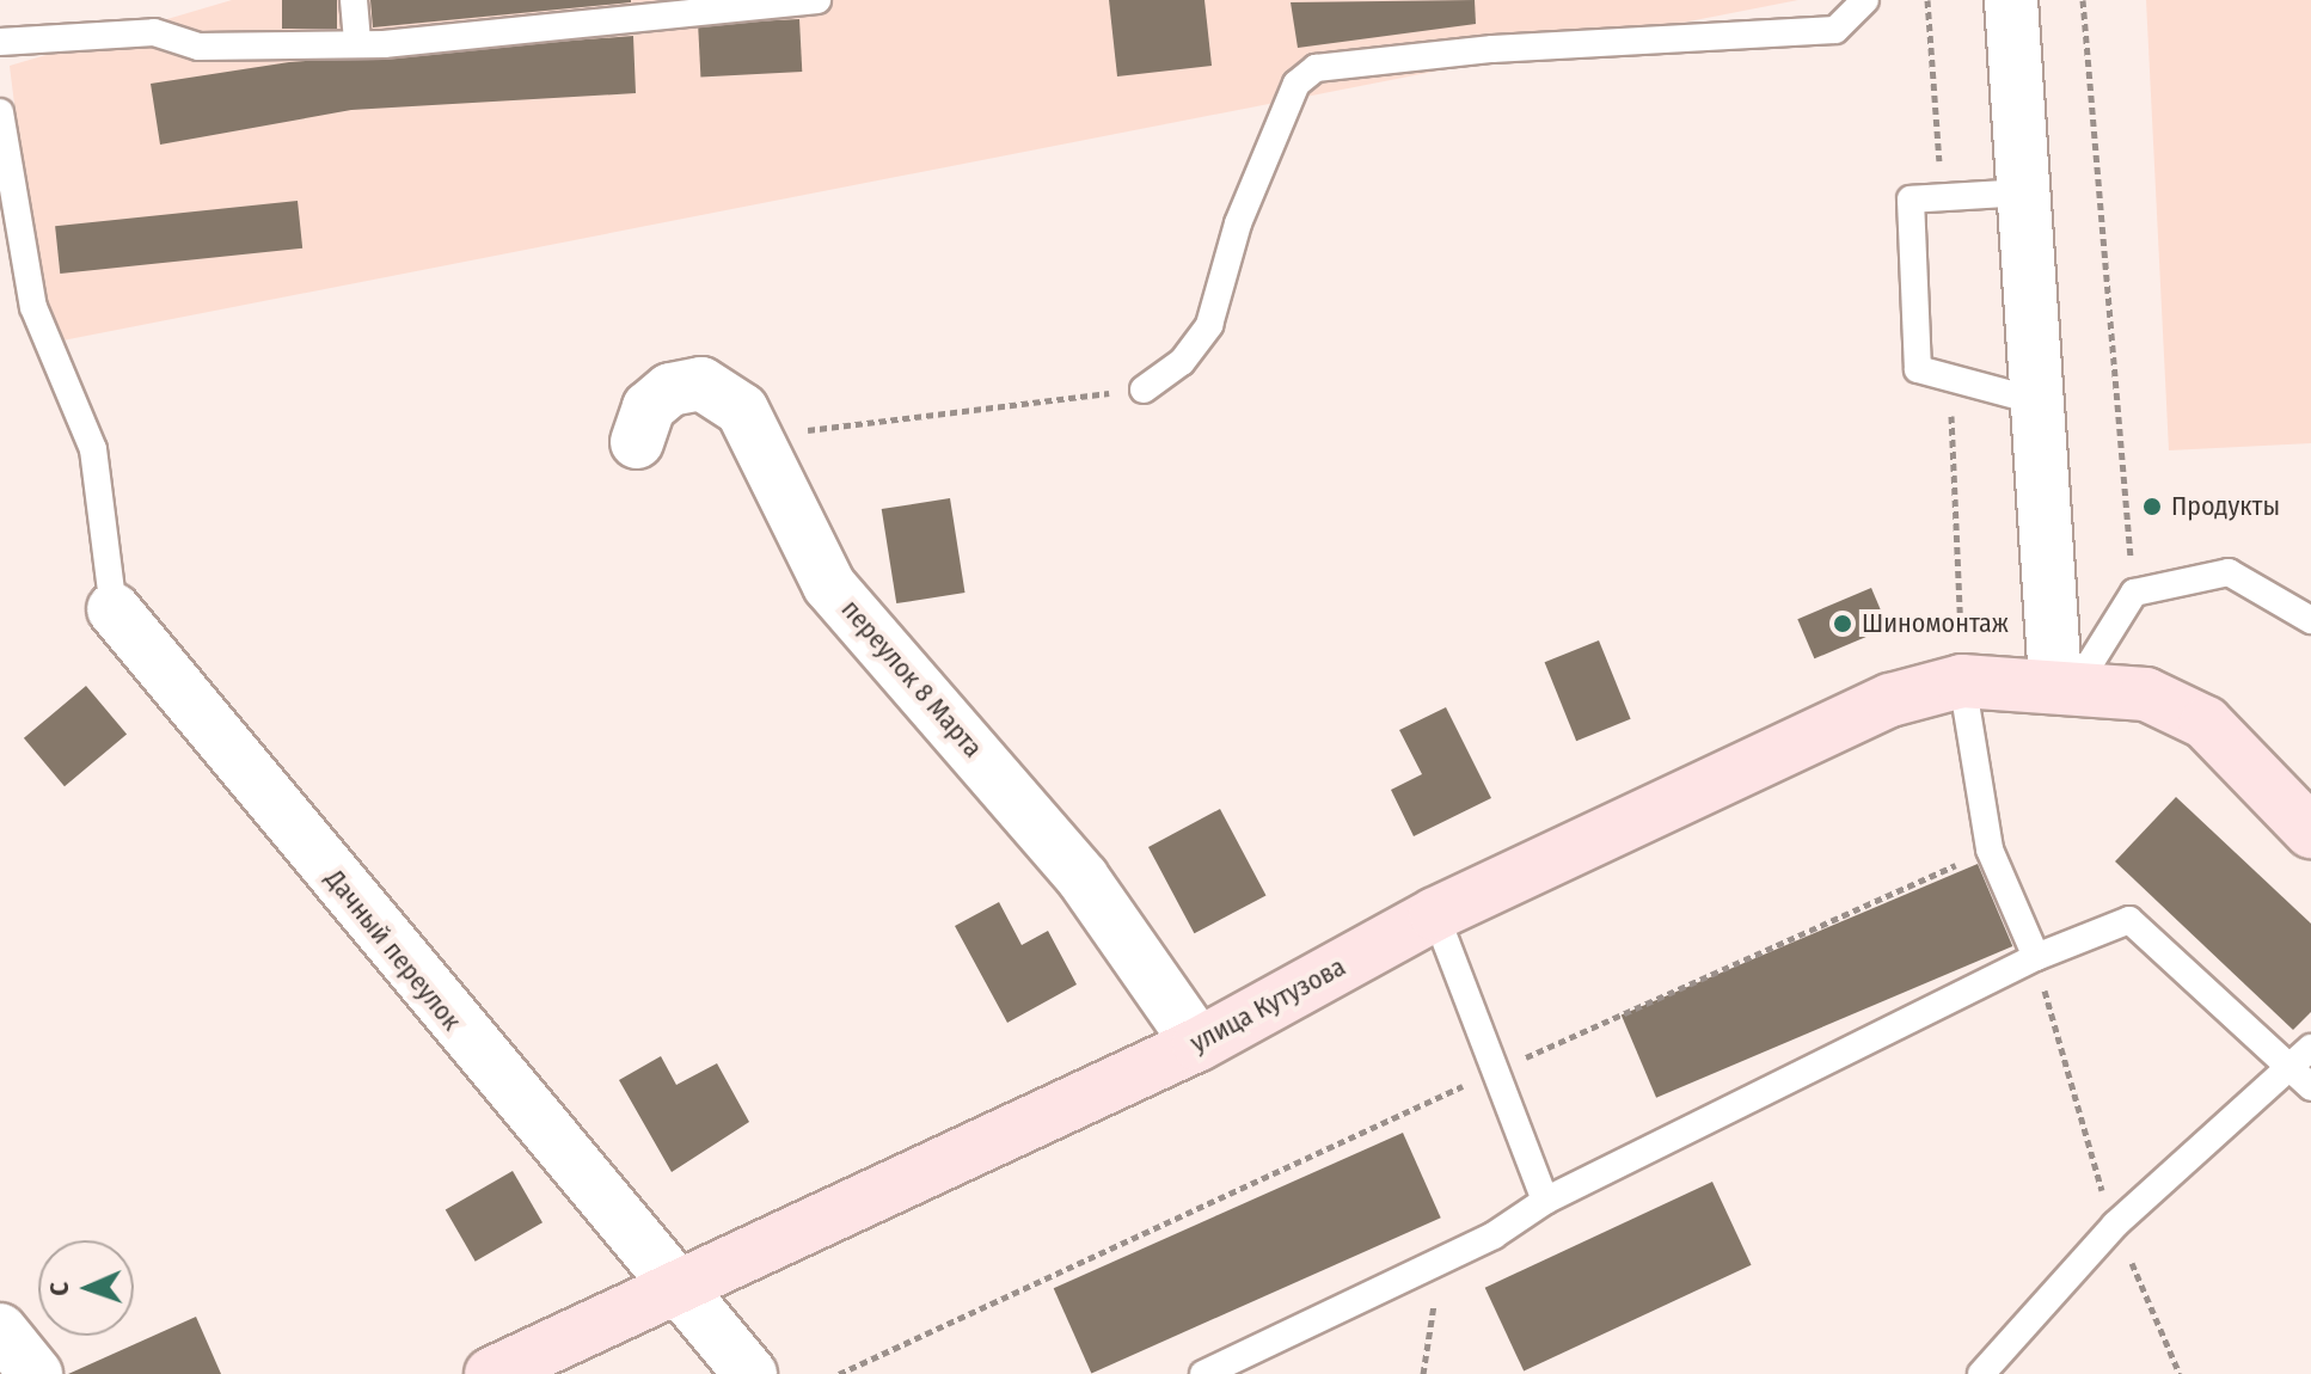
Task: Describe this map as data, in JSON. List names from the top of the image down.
{
  "streets": {
    "main road": ["улица Кутузова"],
    "street": ["переулок 8 Марта", "Дачный переулок"]
  },
  "crossings": [
    ["переулок 8 Марта", "улица Кутузова"],
    ["Дачный переулок", "улица Кутузова"]
  ],
  "places": ["Продукты", "Шиномонтаж"],
  "north": "left"
}
